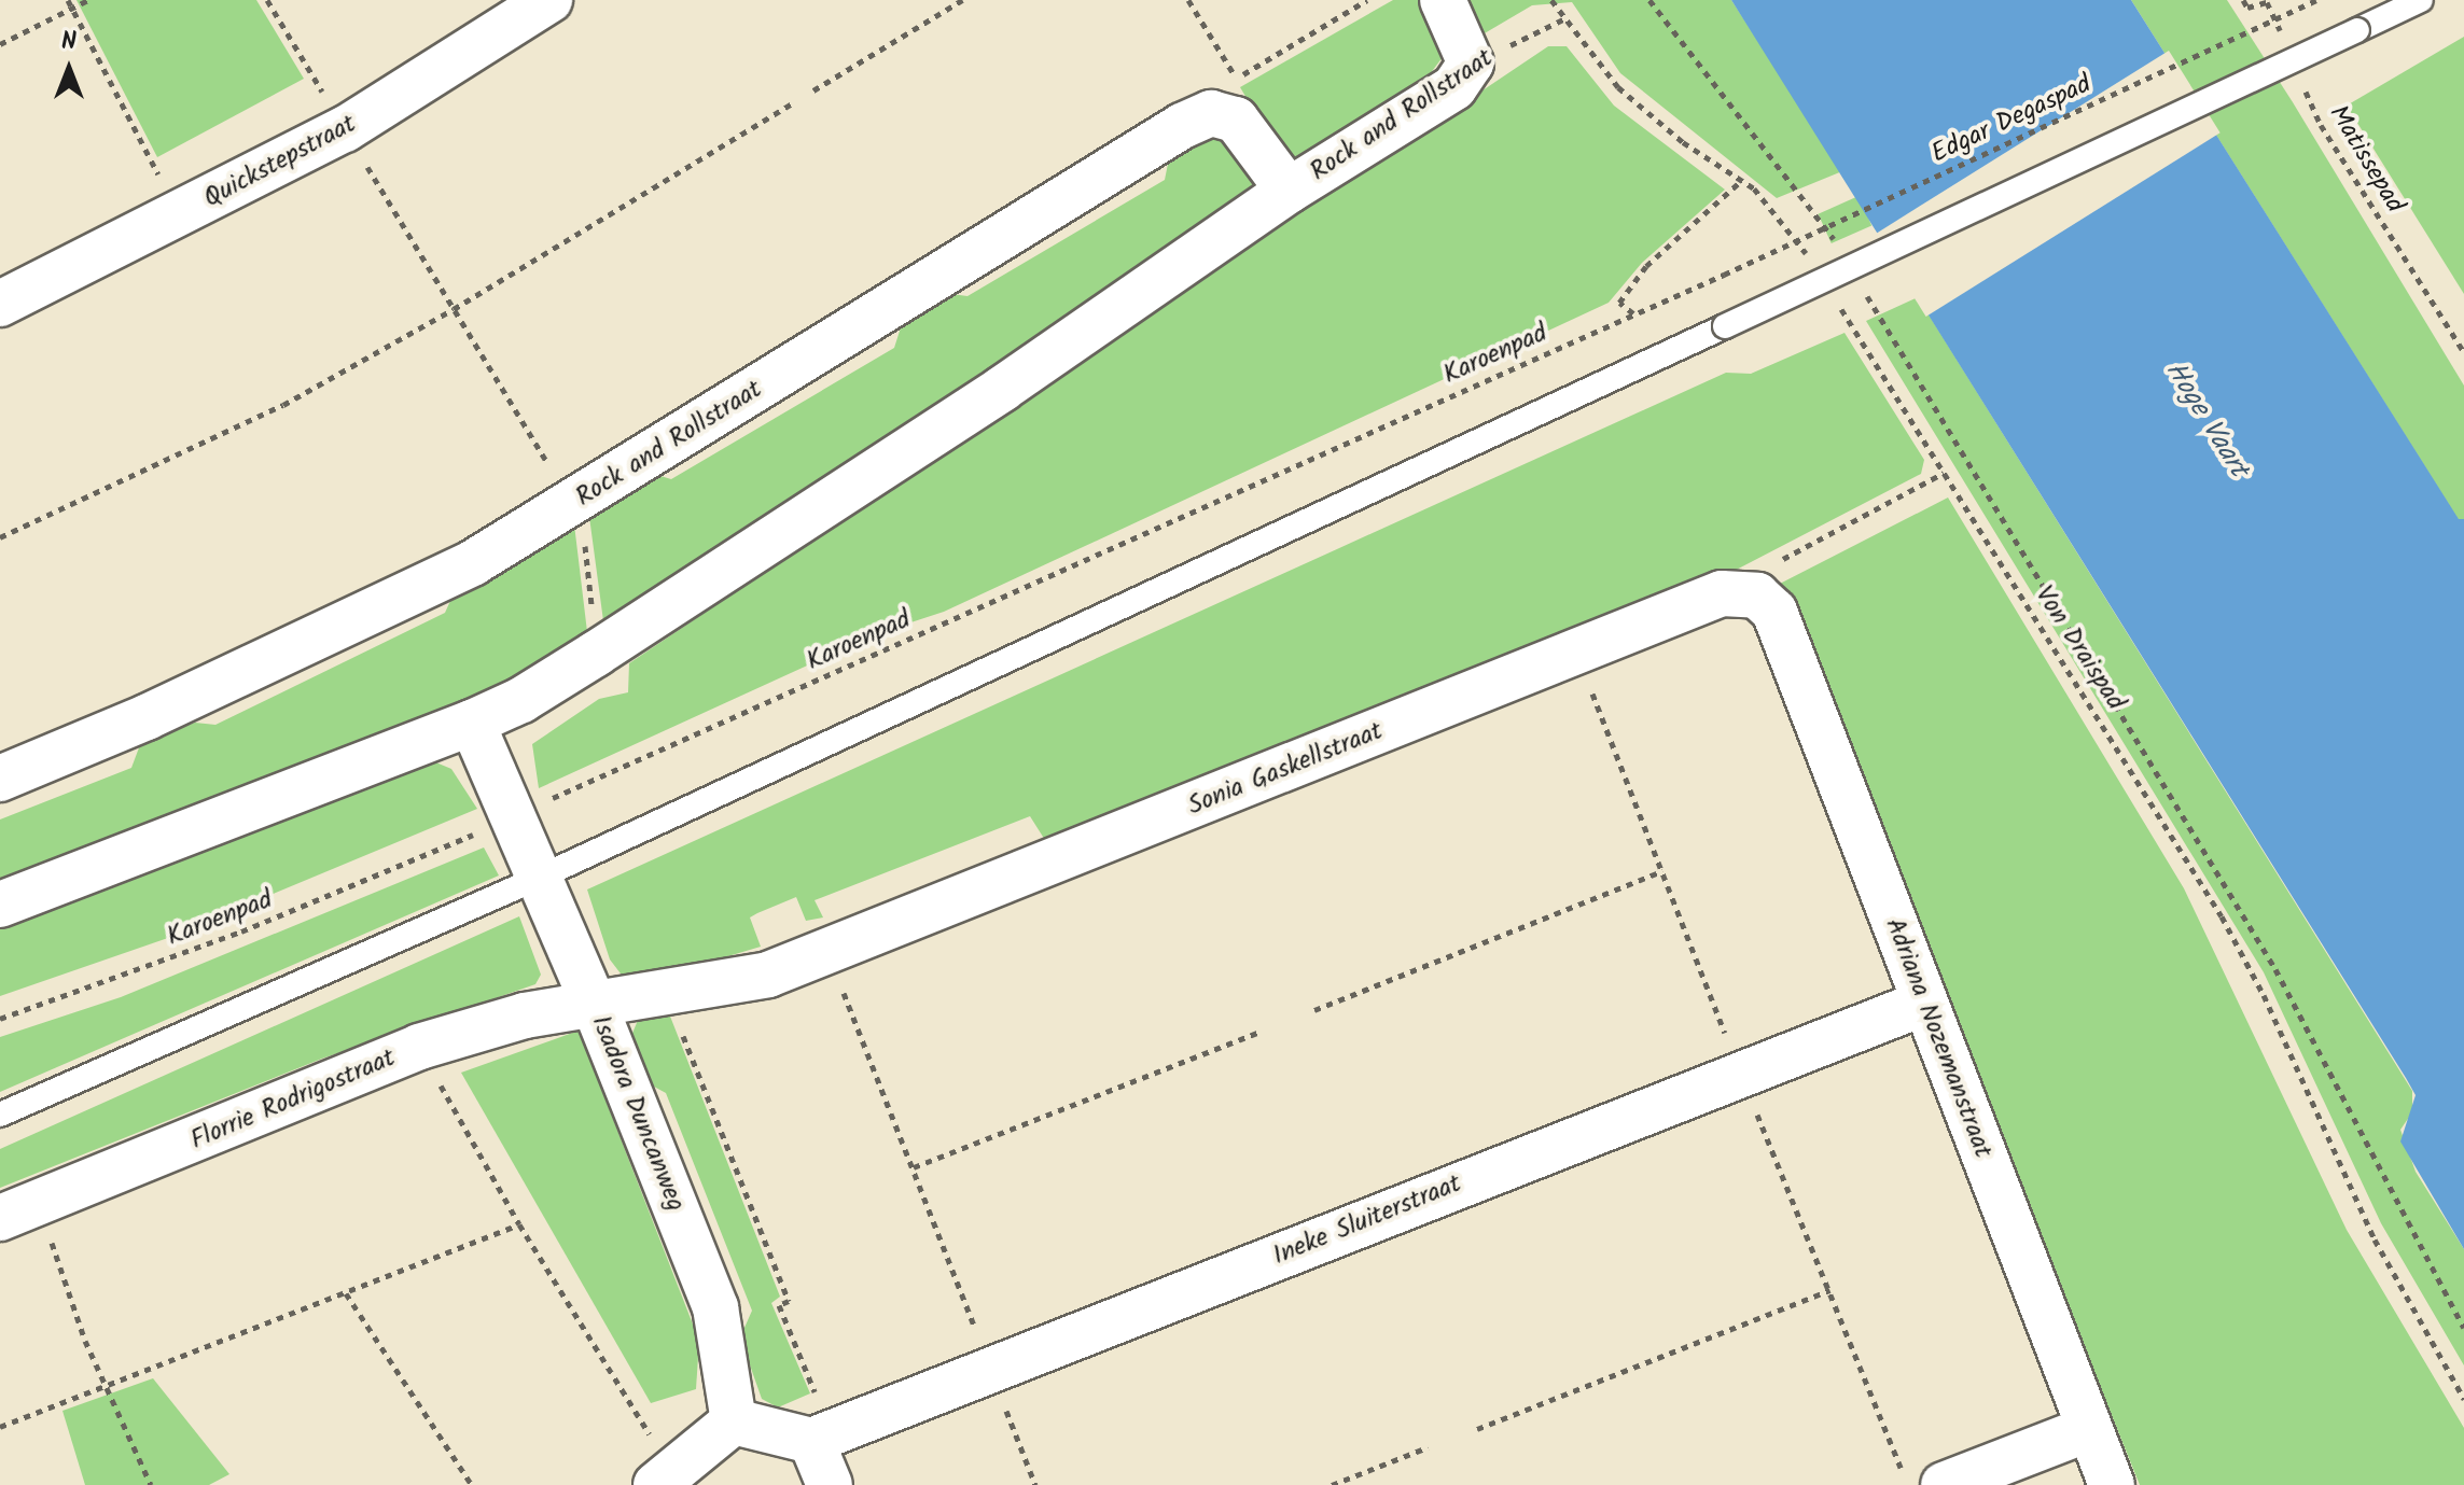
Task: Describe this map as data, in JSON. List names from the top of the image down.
{
  "streets": {
    "street": [
      "Rock and Rollstraat",
      "Quickstepstraat",
      "Sonia Gaskellstraat",
      "Adriana Nozemanstraat",
      "Florrie Rodrigostraat",
      "Isadora Duncanweg",
      "Ineke Sluiterstraat"
    ],
    "path": [
      "Edgar Degaspad",
      "Matissepad",
      "Karoenpad",
      "Von Draispad"
    ]
  },
  "crossings": [
    ["Rock and Rollstraat", "Isadora Duncanweg"],
    ["Edgar Degaspad", "Karoenpad"],
    ["Karoenpad", "Isadora Duncanweg"],
    ["Sonia Gaskellstraat", "Adriana Nozemanstraat"],
    ["Sonia Gaskellstraat", "Florrie Rodrigostraat"],
    ["Sonia Gaskellstraat", "Isadora Duncanweg"],
    ["Adriana Nozemanstraat", "Ineke Sluiterstraat"],
    ["Florrie Rodrigostraat", "Isadora Duncanweg"]
  ],
  "water": ["Hoge Vaart"],
  "north": "top"
}
